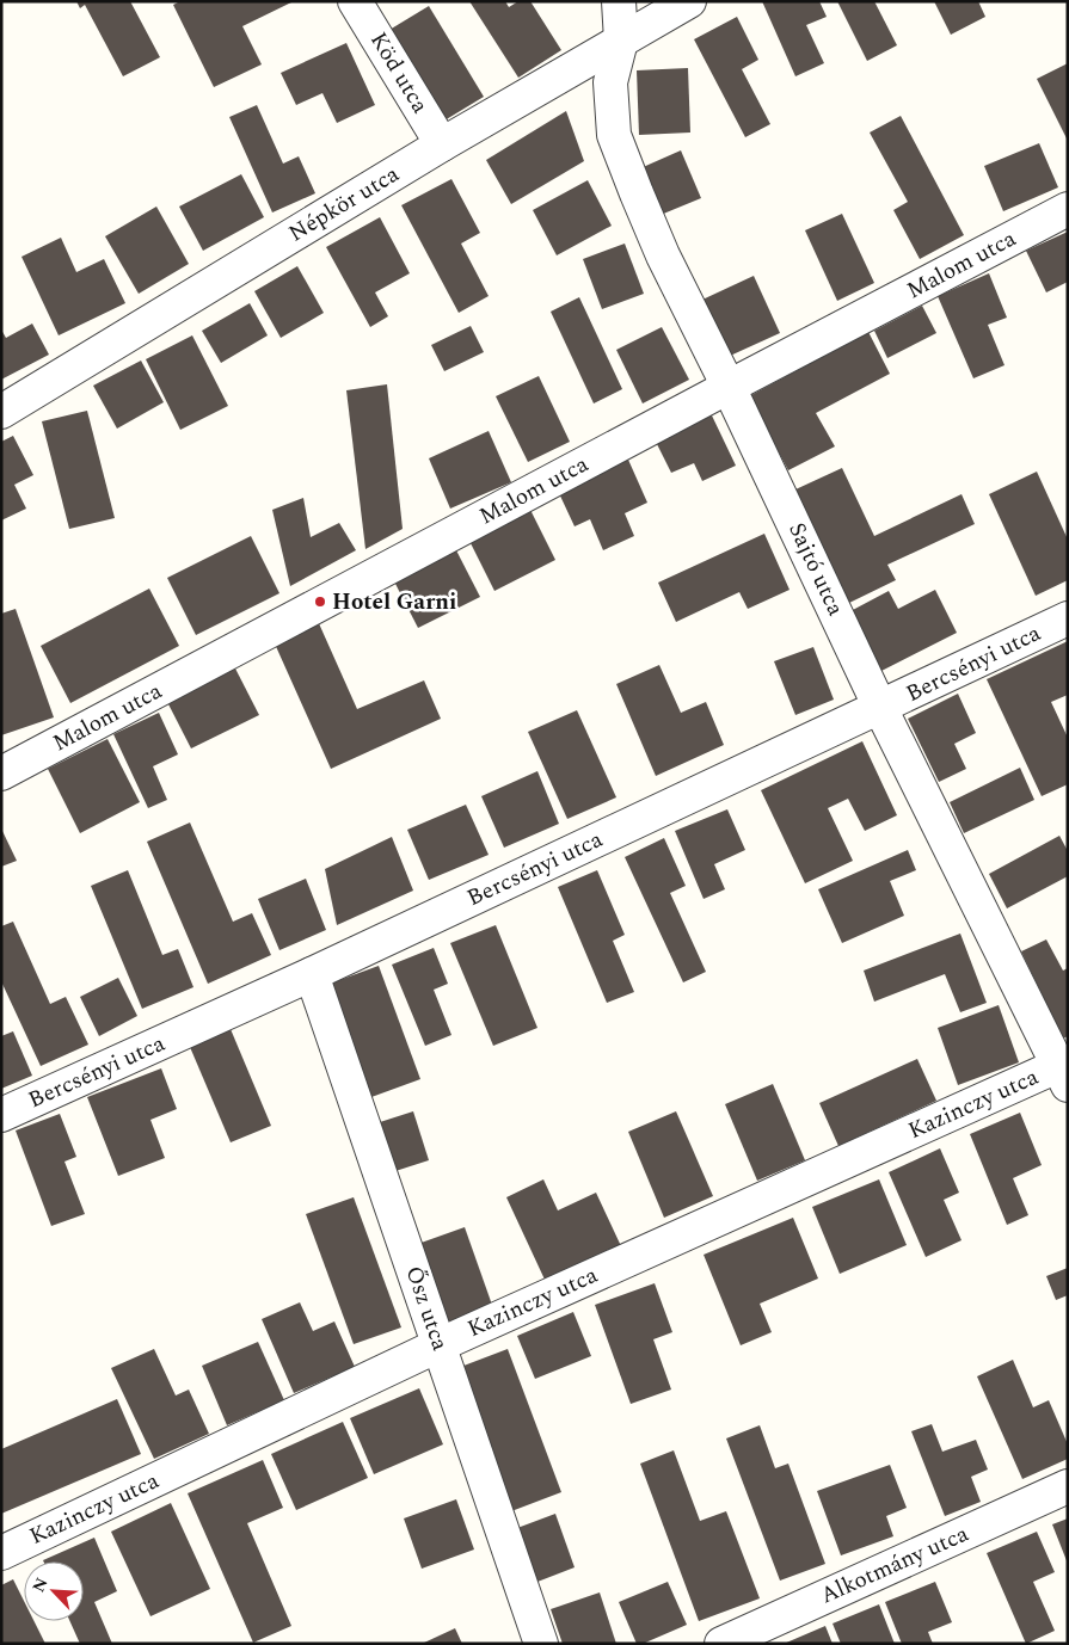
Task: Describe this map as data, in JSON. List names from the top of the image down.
{
  "streets": {
    "street": [
      "Köd utca",
      "Népkör utca",
      "Malom utca",
      "Sajtó utca",
      "Bercsényi utca",
      "Kazinczy utca",
      "Ősz utca",
      "Alkotmány utca"
    ]
  },
  "crossings": [
    ["Köd utca", "Népkör utca"],
    ["Népkör utca", "Sajtó utca"],
    ["Malom utca", "Sajtó utca"],
    ["Sajtó utca", "Bercsényi utca"],
    ["Sajtó utca", "Kazinczy utca"],
    ["Bercsényi utca", "Ősz utca"],
    ["Kazinczy utca", "Ősz utca"]
  ],
  "places": ["Hotel Garni"],
  "north": "top left"
}
